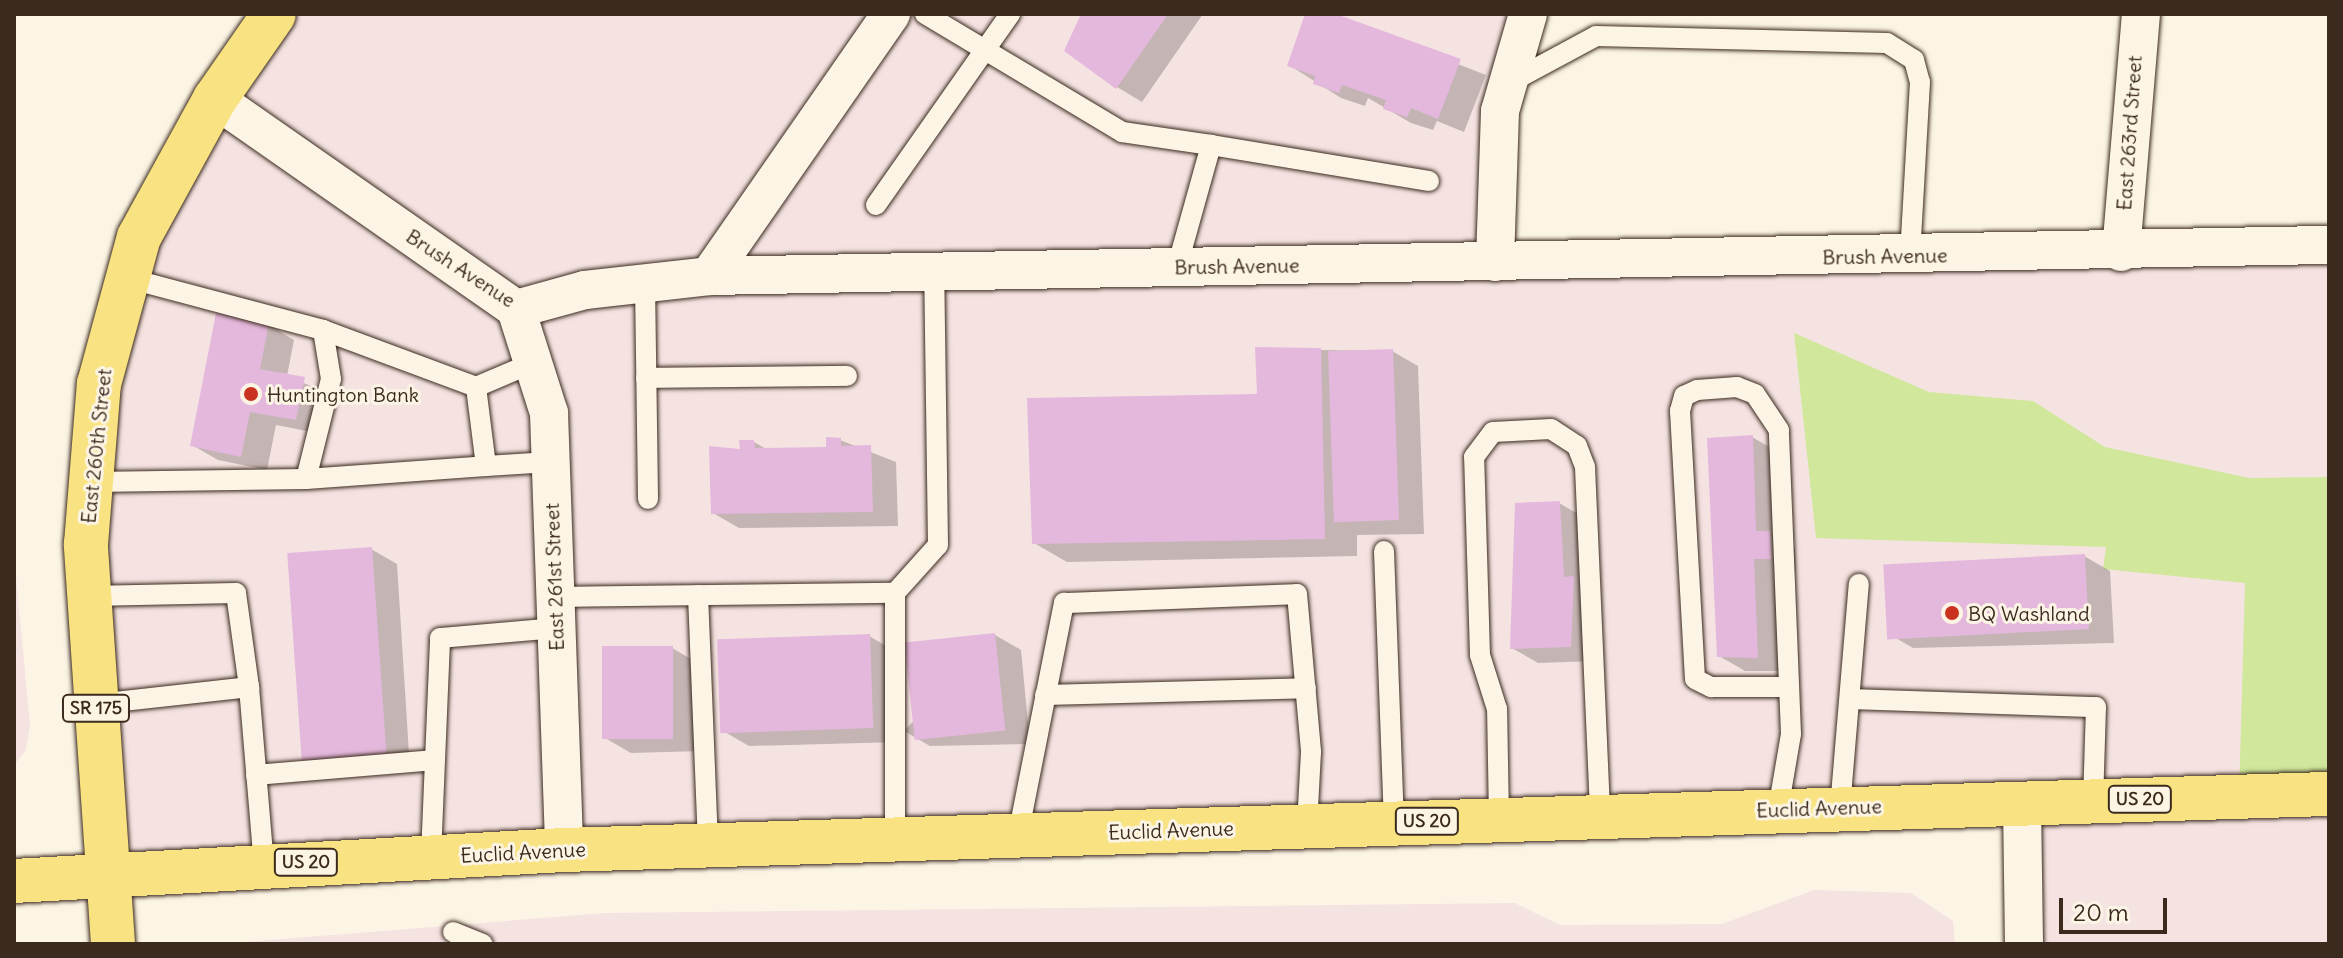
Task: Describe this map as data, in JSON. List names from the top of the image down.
{
  "streets": {
    "main road": [
      "East 260th Street",
      "SR 175",
      "US 20",
      "Euclid Avenue"
    ],
    "street": ["East 263rd Street", "Brush Avenue", "East 261st Street"]
  },
  "crossings": [
    ["East 263rd Street", "Brush Avenue"],
    ["Brush Avenue", "East 260th Street"],
    ["Brush Avenue", "East 261st Street"],
    ["East 260th Street", "SR 175"],
    ["East 260th Street", "Euclid Avenue"],
    ["East 261st Street", "Euclid Avenue"],
    ["SR 175", "Euclid Avenue"]
  ],
  "places": ["Huntington Bank", "BQ Washland"],
  "scale_bar": "20 m"
}
